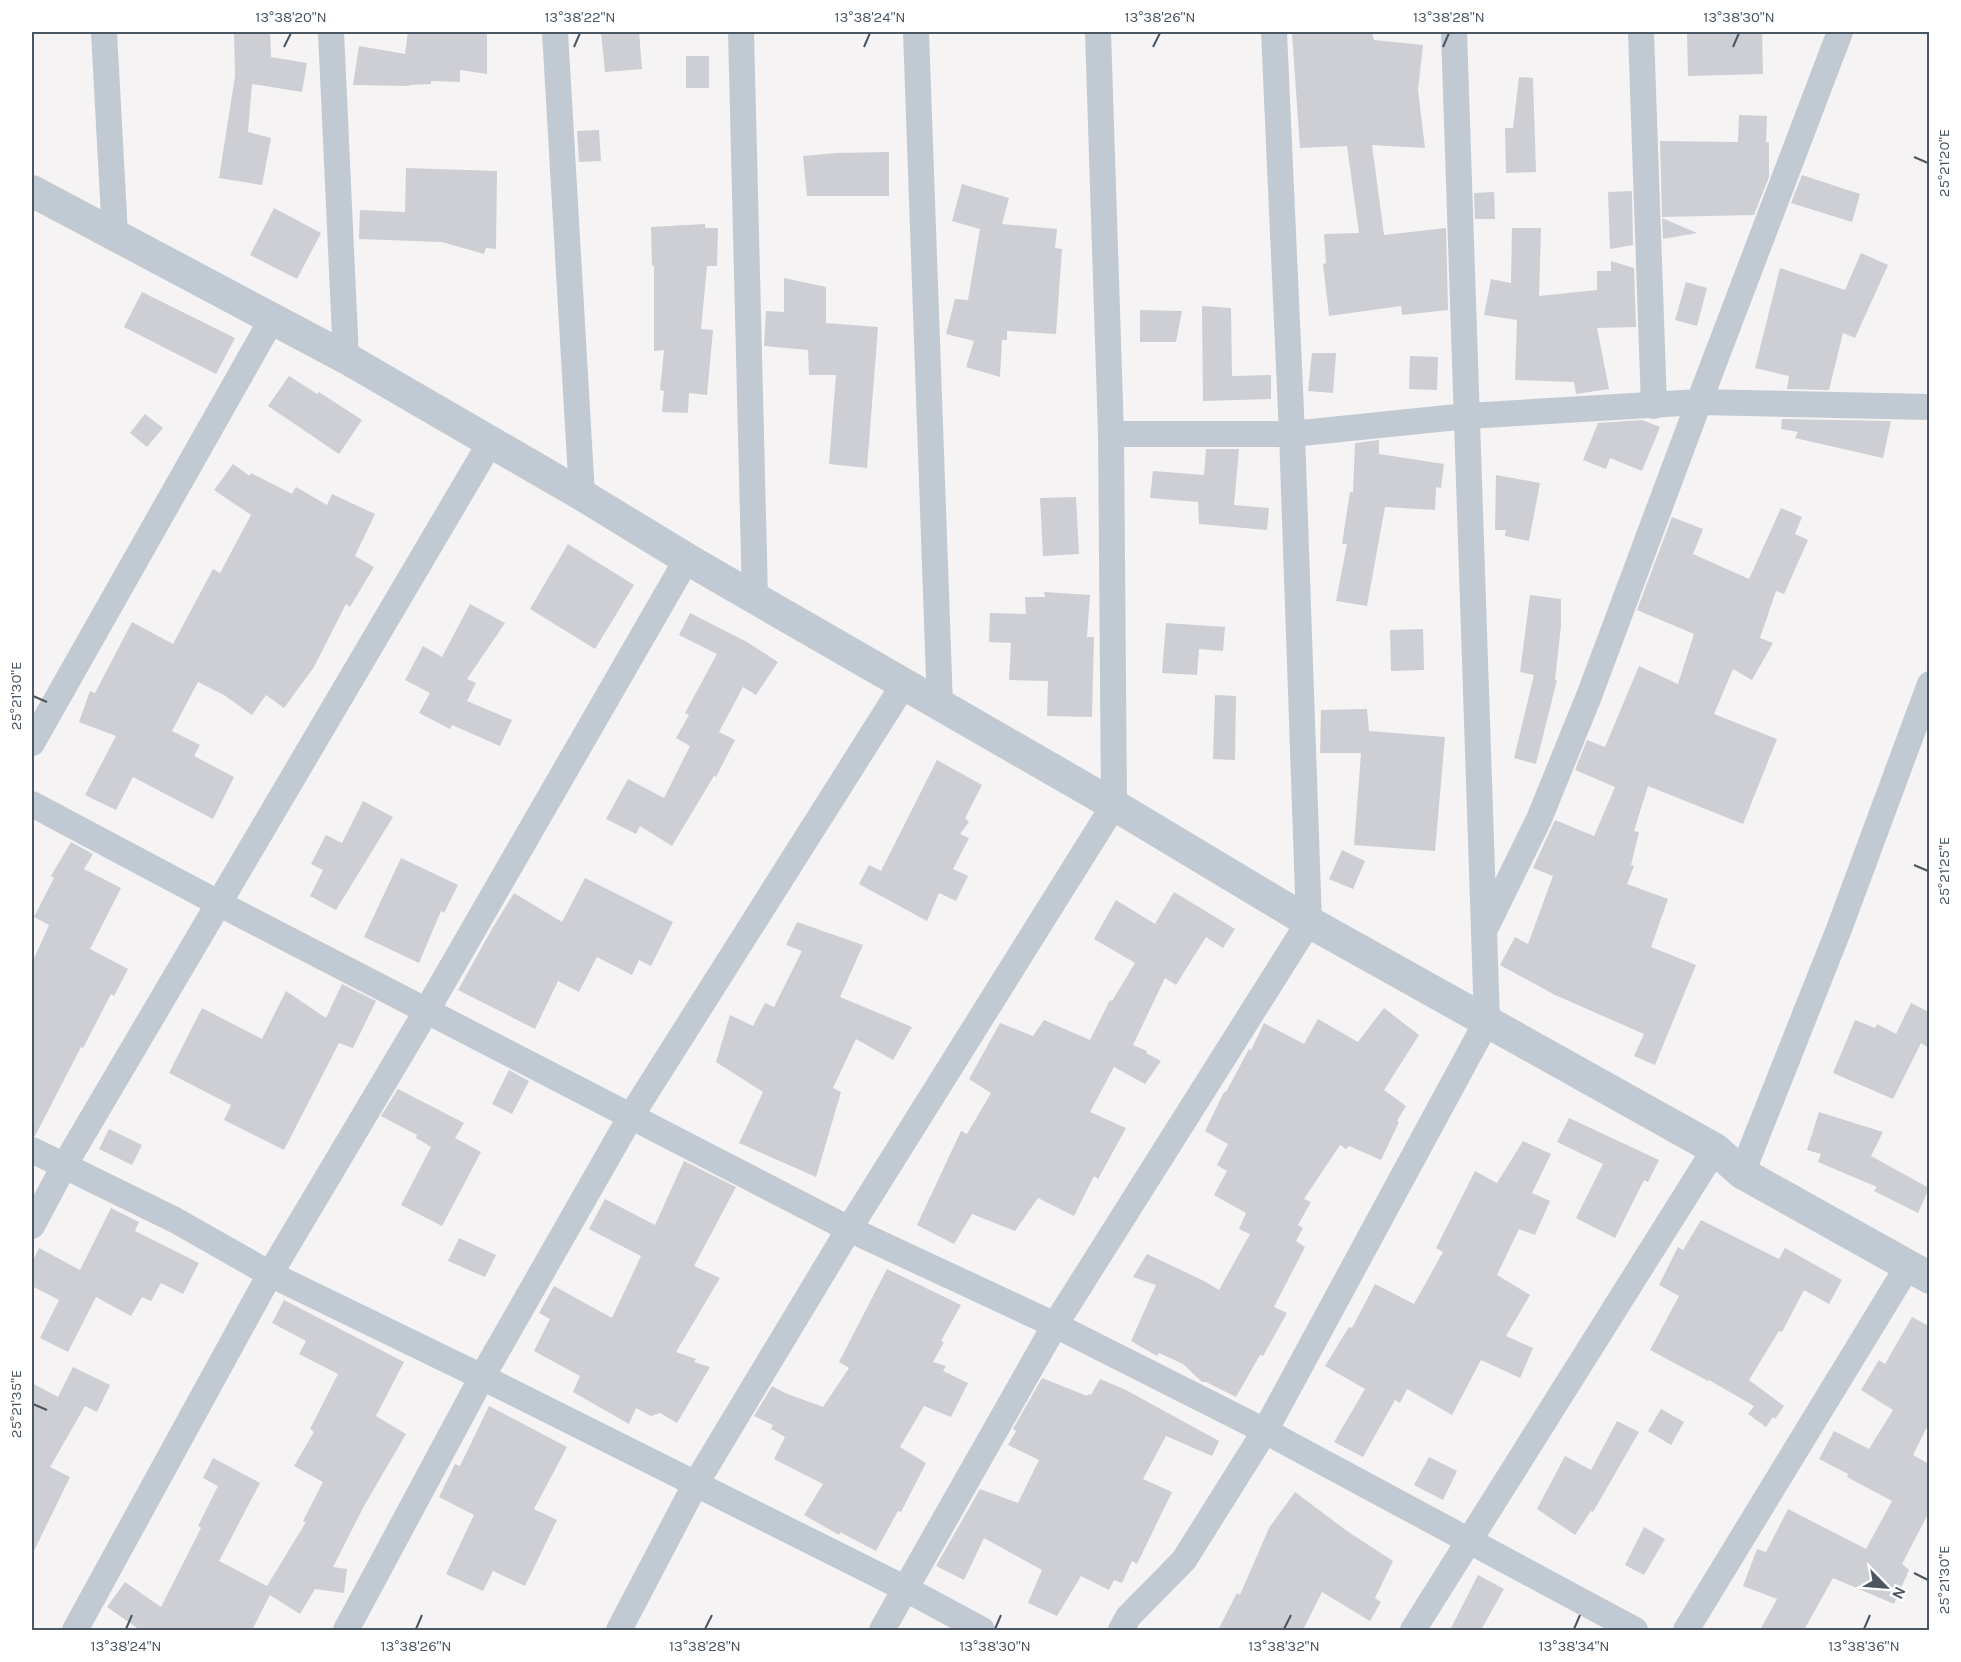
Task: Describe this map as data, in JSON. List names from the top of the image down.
{
  "north": "bottom right",
  "coordinates": [
    "13°38'20\"N",
    "13°38'22\"N",
    "13°38'24\"N",
    "13°38'26\"N",
    "13°38'28\"N",
    "13°38'30\"N",
    "25°21'20\"E",
    "25°21'30\"E",
    "25°21'25\"E",
    "25°21'35\"E",
    "13°38'32\"N",
    "13°38'34\"N",
    "13°38'36\"N"
  ]
}
